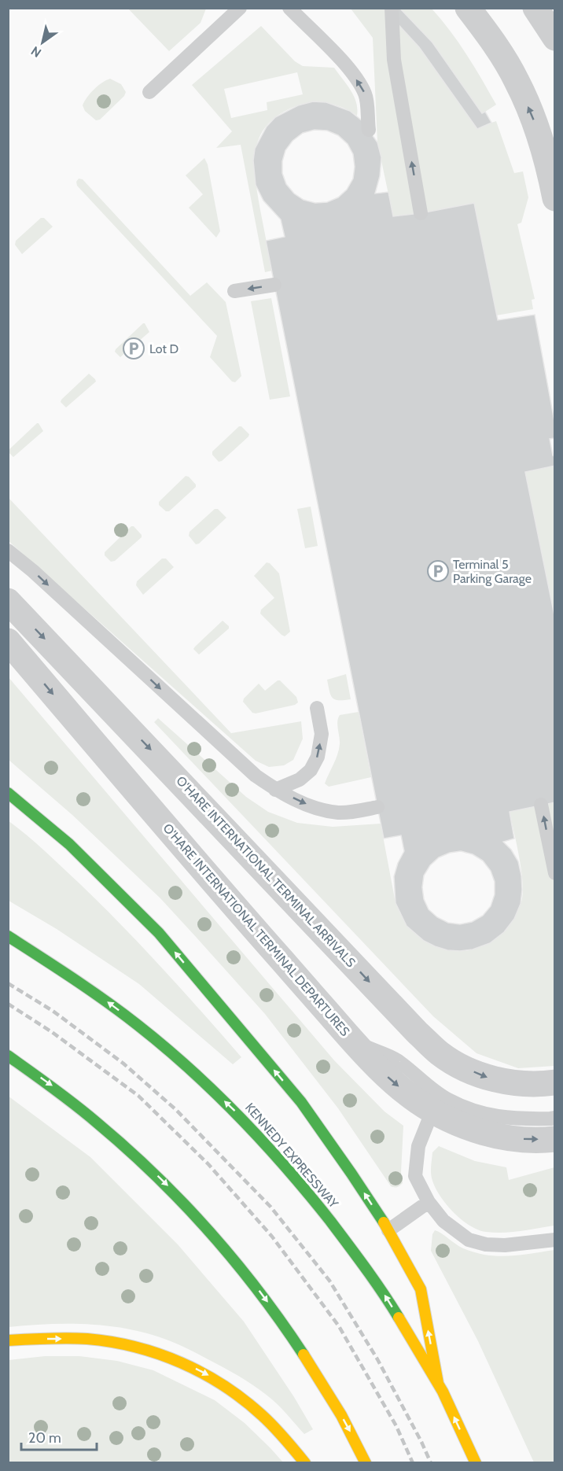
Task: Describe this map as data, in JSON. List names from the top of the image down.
{
  "streets": {
    "highway": ["KENNEDY EXPRESSWAY"],
    "street": ["O'HARE INTERNATIONAL TERMINAL ARRIVALS", "O'HARE INTERNATIONAL TERMINAL DEPARTURES"]
  },
  "one_way": ["O'HARE INTERNATIONAL TERMINAL ARRIVALS", "O'HARE INTERNATIONAL TERMINAL DEPARTURES"],
  "places": {
    "parking": ["Lot D", "Terminal 5 Parking Garage"]
  },
  "scale_bar": "20 m",
  "north": "bottom left"
}
